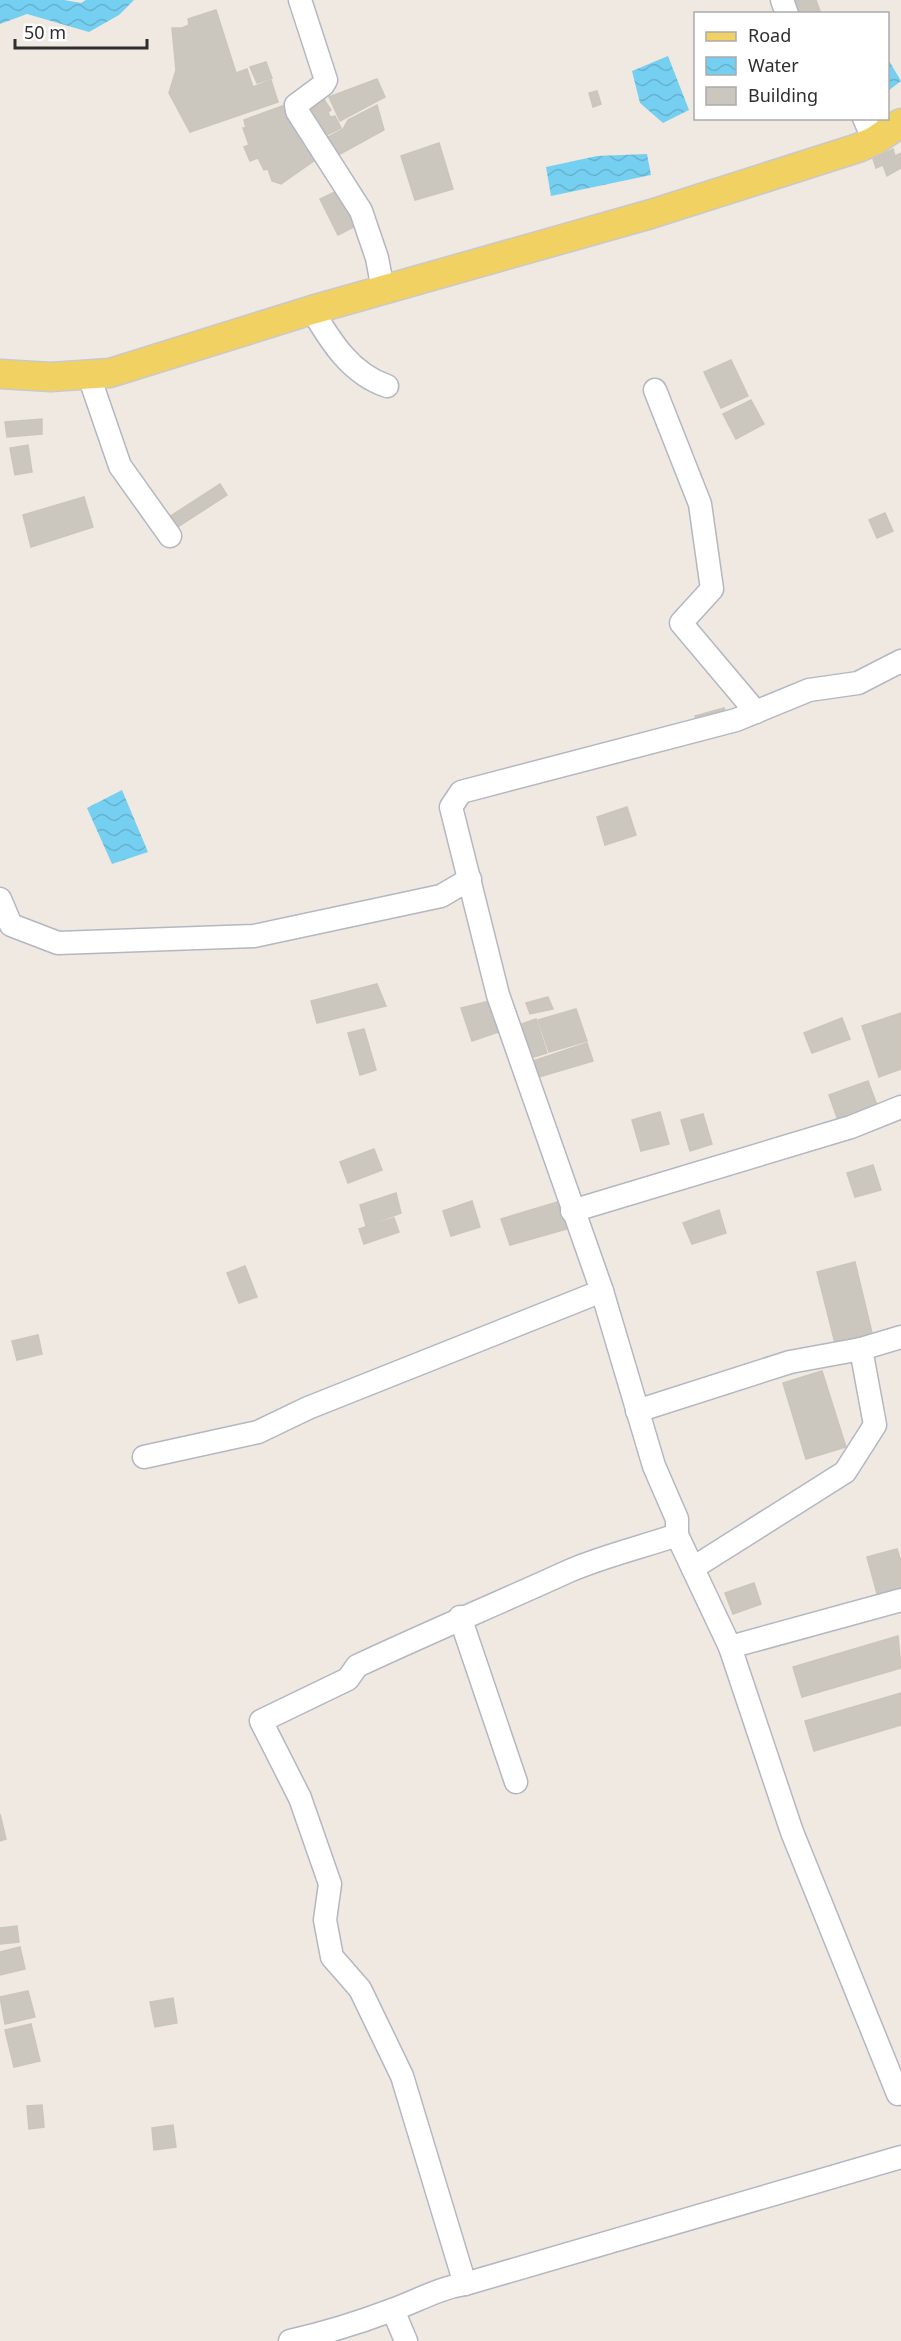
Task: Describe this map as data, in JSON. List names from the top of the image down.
{
  "legend": ["Road", "Water", "Building"],
  "scale_bar": "50 m"
}
